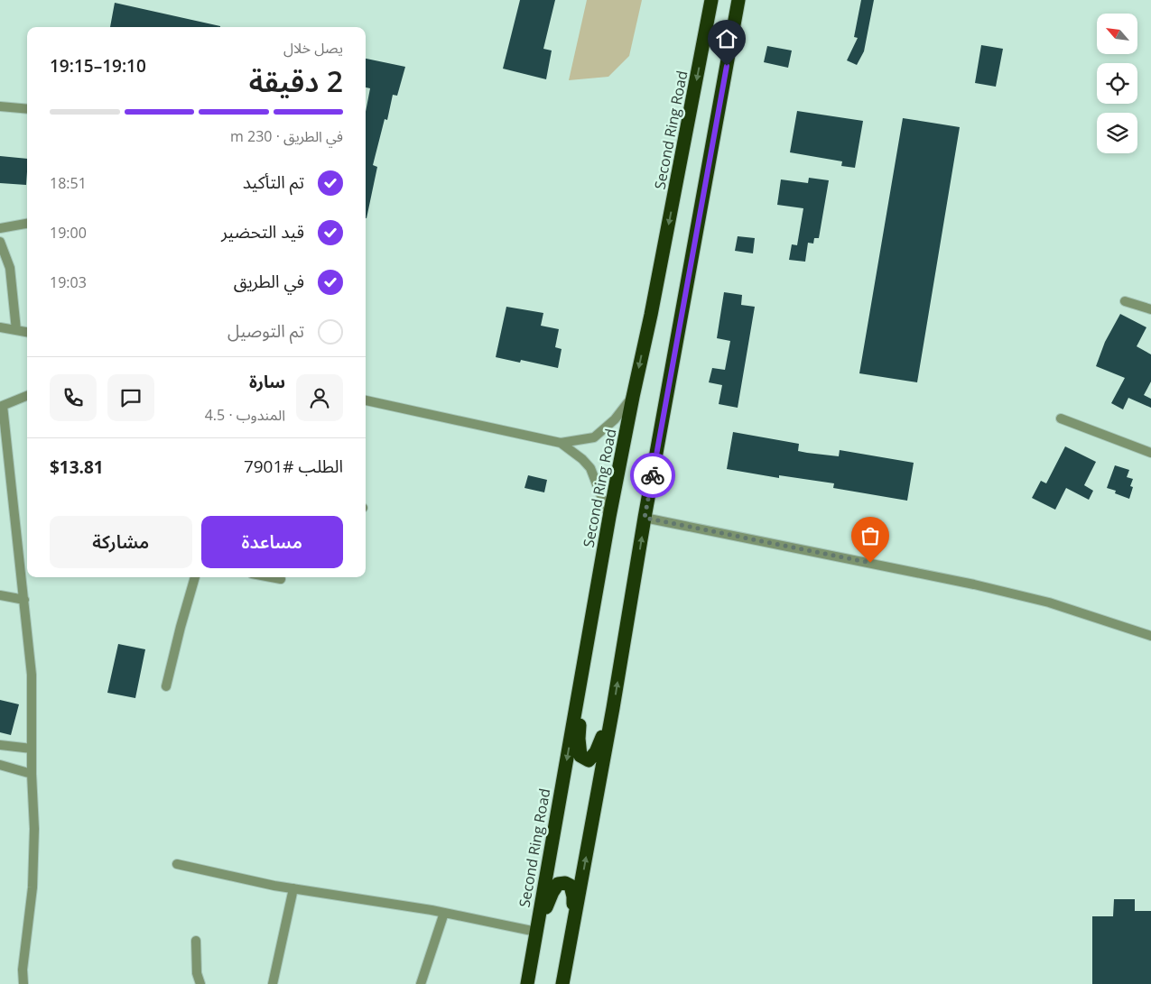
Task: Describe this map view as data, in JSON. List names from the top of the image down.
{
  "streets": {
    "highway": ["Second Ring Road"]
  },
  "north": "top left",
  "page": {
    "heading": ["2 دقيقة", "يصل خلال", "19:10–19:15"],
    "panel": [
      "سارة",
      "المندوب · 4.5",
      "الطلب #7901",
      "$13.81"
    ],
    "bar": "في الطريق · 230 m",
    "list": [
      ["تم التأكيد", "18:51"],
      ["قيد التحضير", "19:00"],
      ["في الطريق", "19:03"],
      "تم التوصيل"
    ],
    "buttons": ["مساعدة", "مشاركة"]
  }
}
